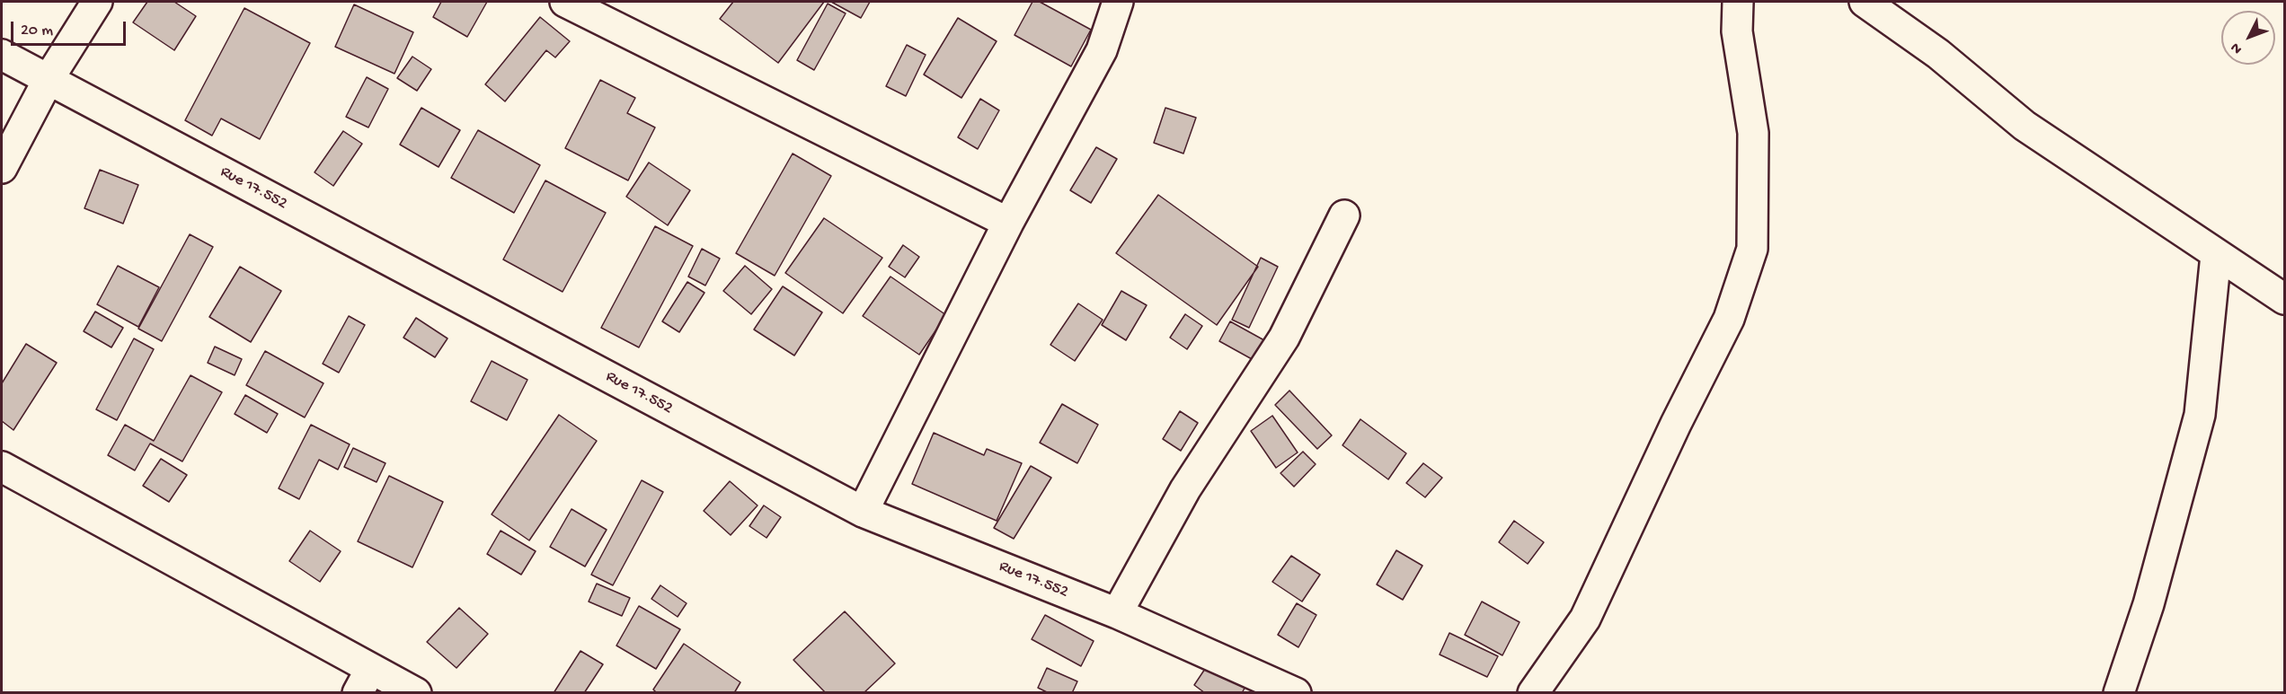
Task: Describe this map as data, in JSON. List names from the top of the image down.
{
  "streets": {
    "street": ["Rue 17.552"]
  },
  "scale_bar": "20 m",
  "north": "bottom left"
}
